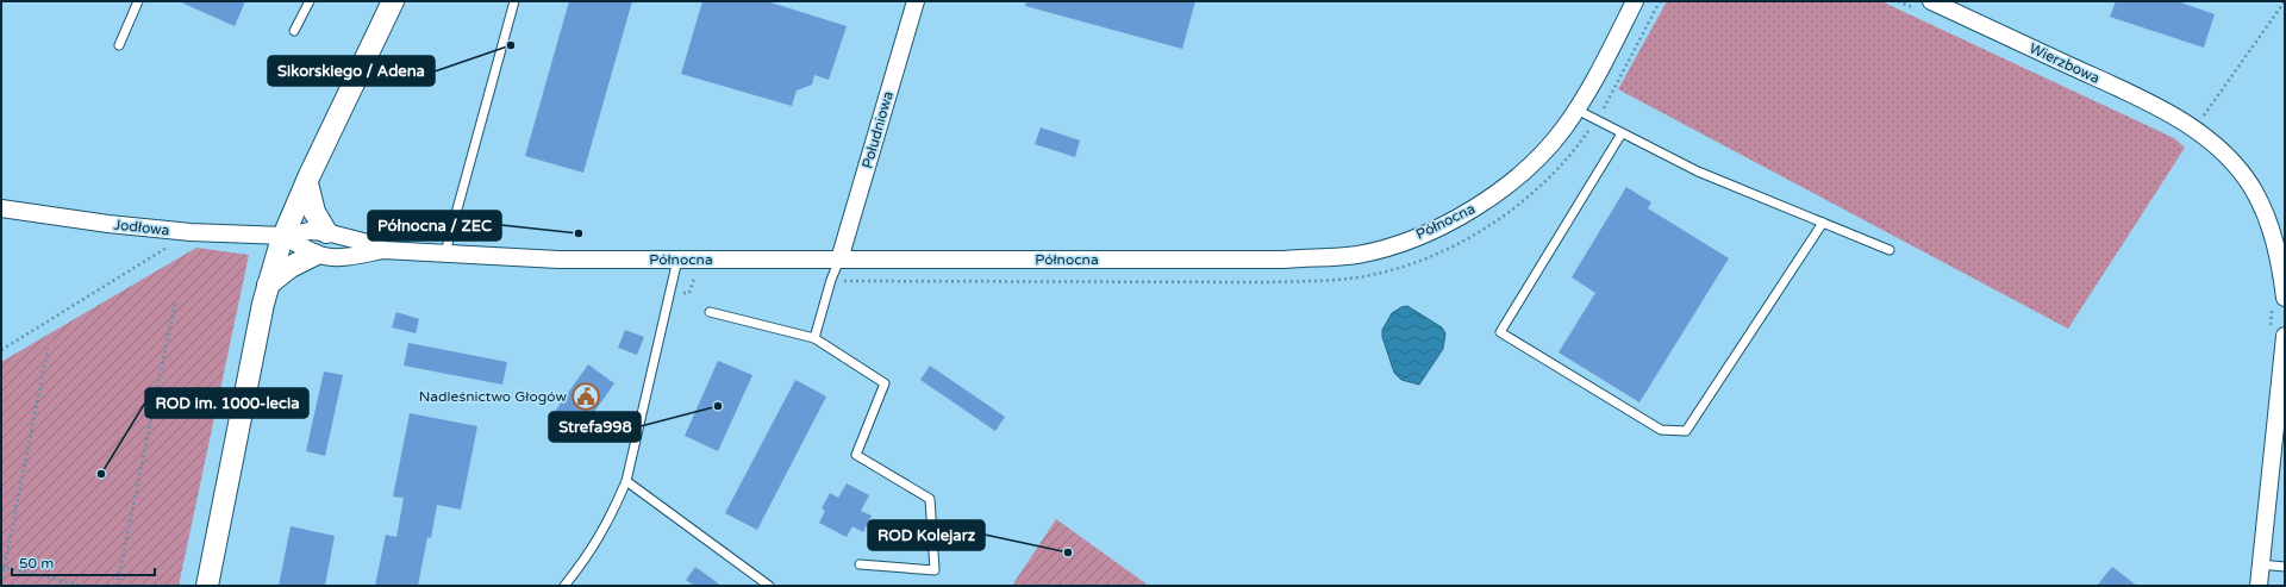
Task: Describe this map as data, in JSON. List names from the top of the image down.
{
  "streets": {
    "street": [
      "Wierzbowa",
      "Południowa",
      "Północna",
      "Jodłowa"
    ]
  },
  "crossings": [
    ["Południowa", "Północna"],
    ["Północna", "Jodłowa"]
  ],
  "places": {
    "other": [
      "Sikorskiego / Adena",
      "Północna / ZEC",
      "Strefa998",
      "ROD im. 1000-lecia",
      "ROD Kolejarz"
    ],
    "public building": ["Nadleśnictwo Głogów"]
  },
  "scale_bar": "50 m"
}
